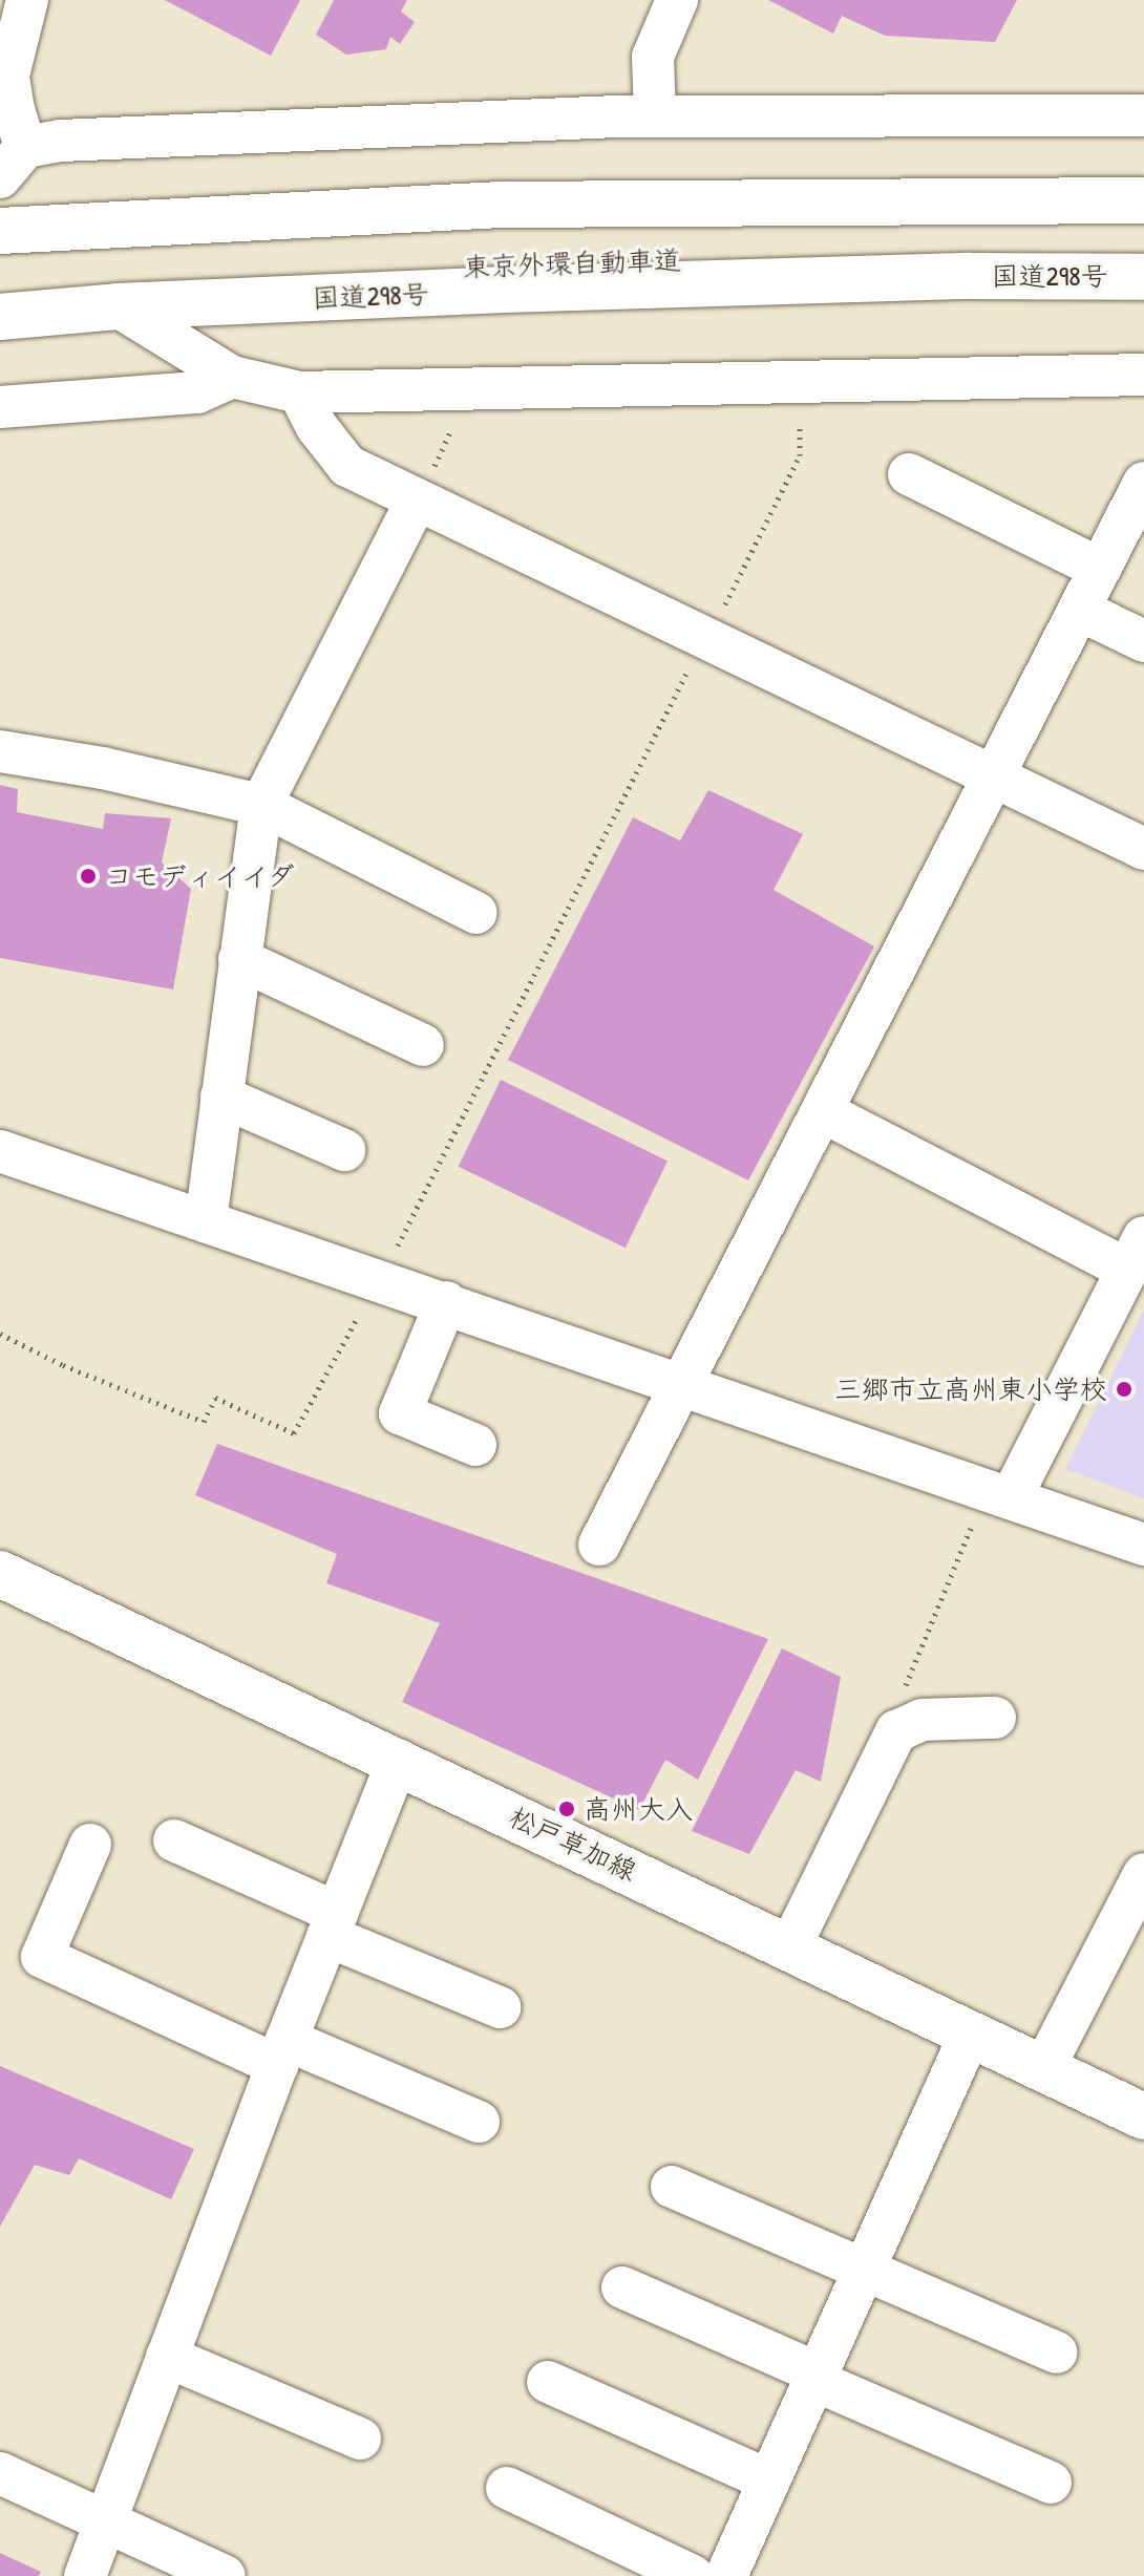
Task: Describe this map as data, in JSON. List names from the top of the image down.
{
  "streets": {
    "main road": ["東京外環自動車道", "国道298号", "松戸草加線"]
  },
  "places": ["コモディイイダ", "三郷市立高州東小学校", "高州大入"]
}
